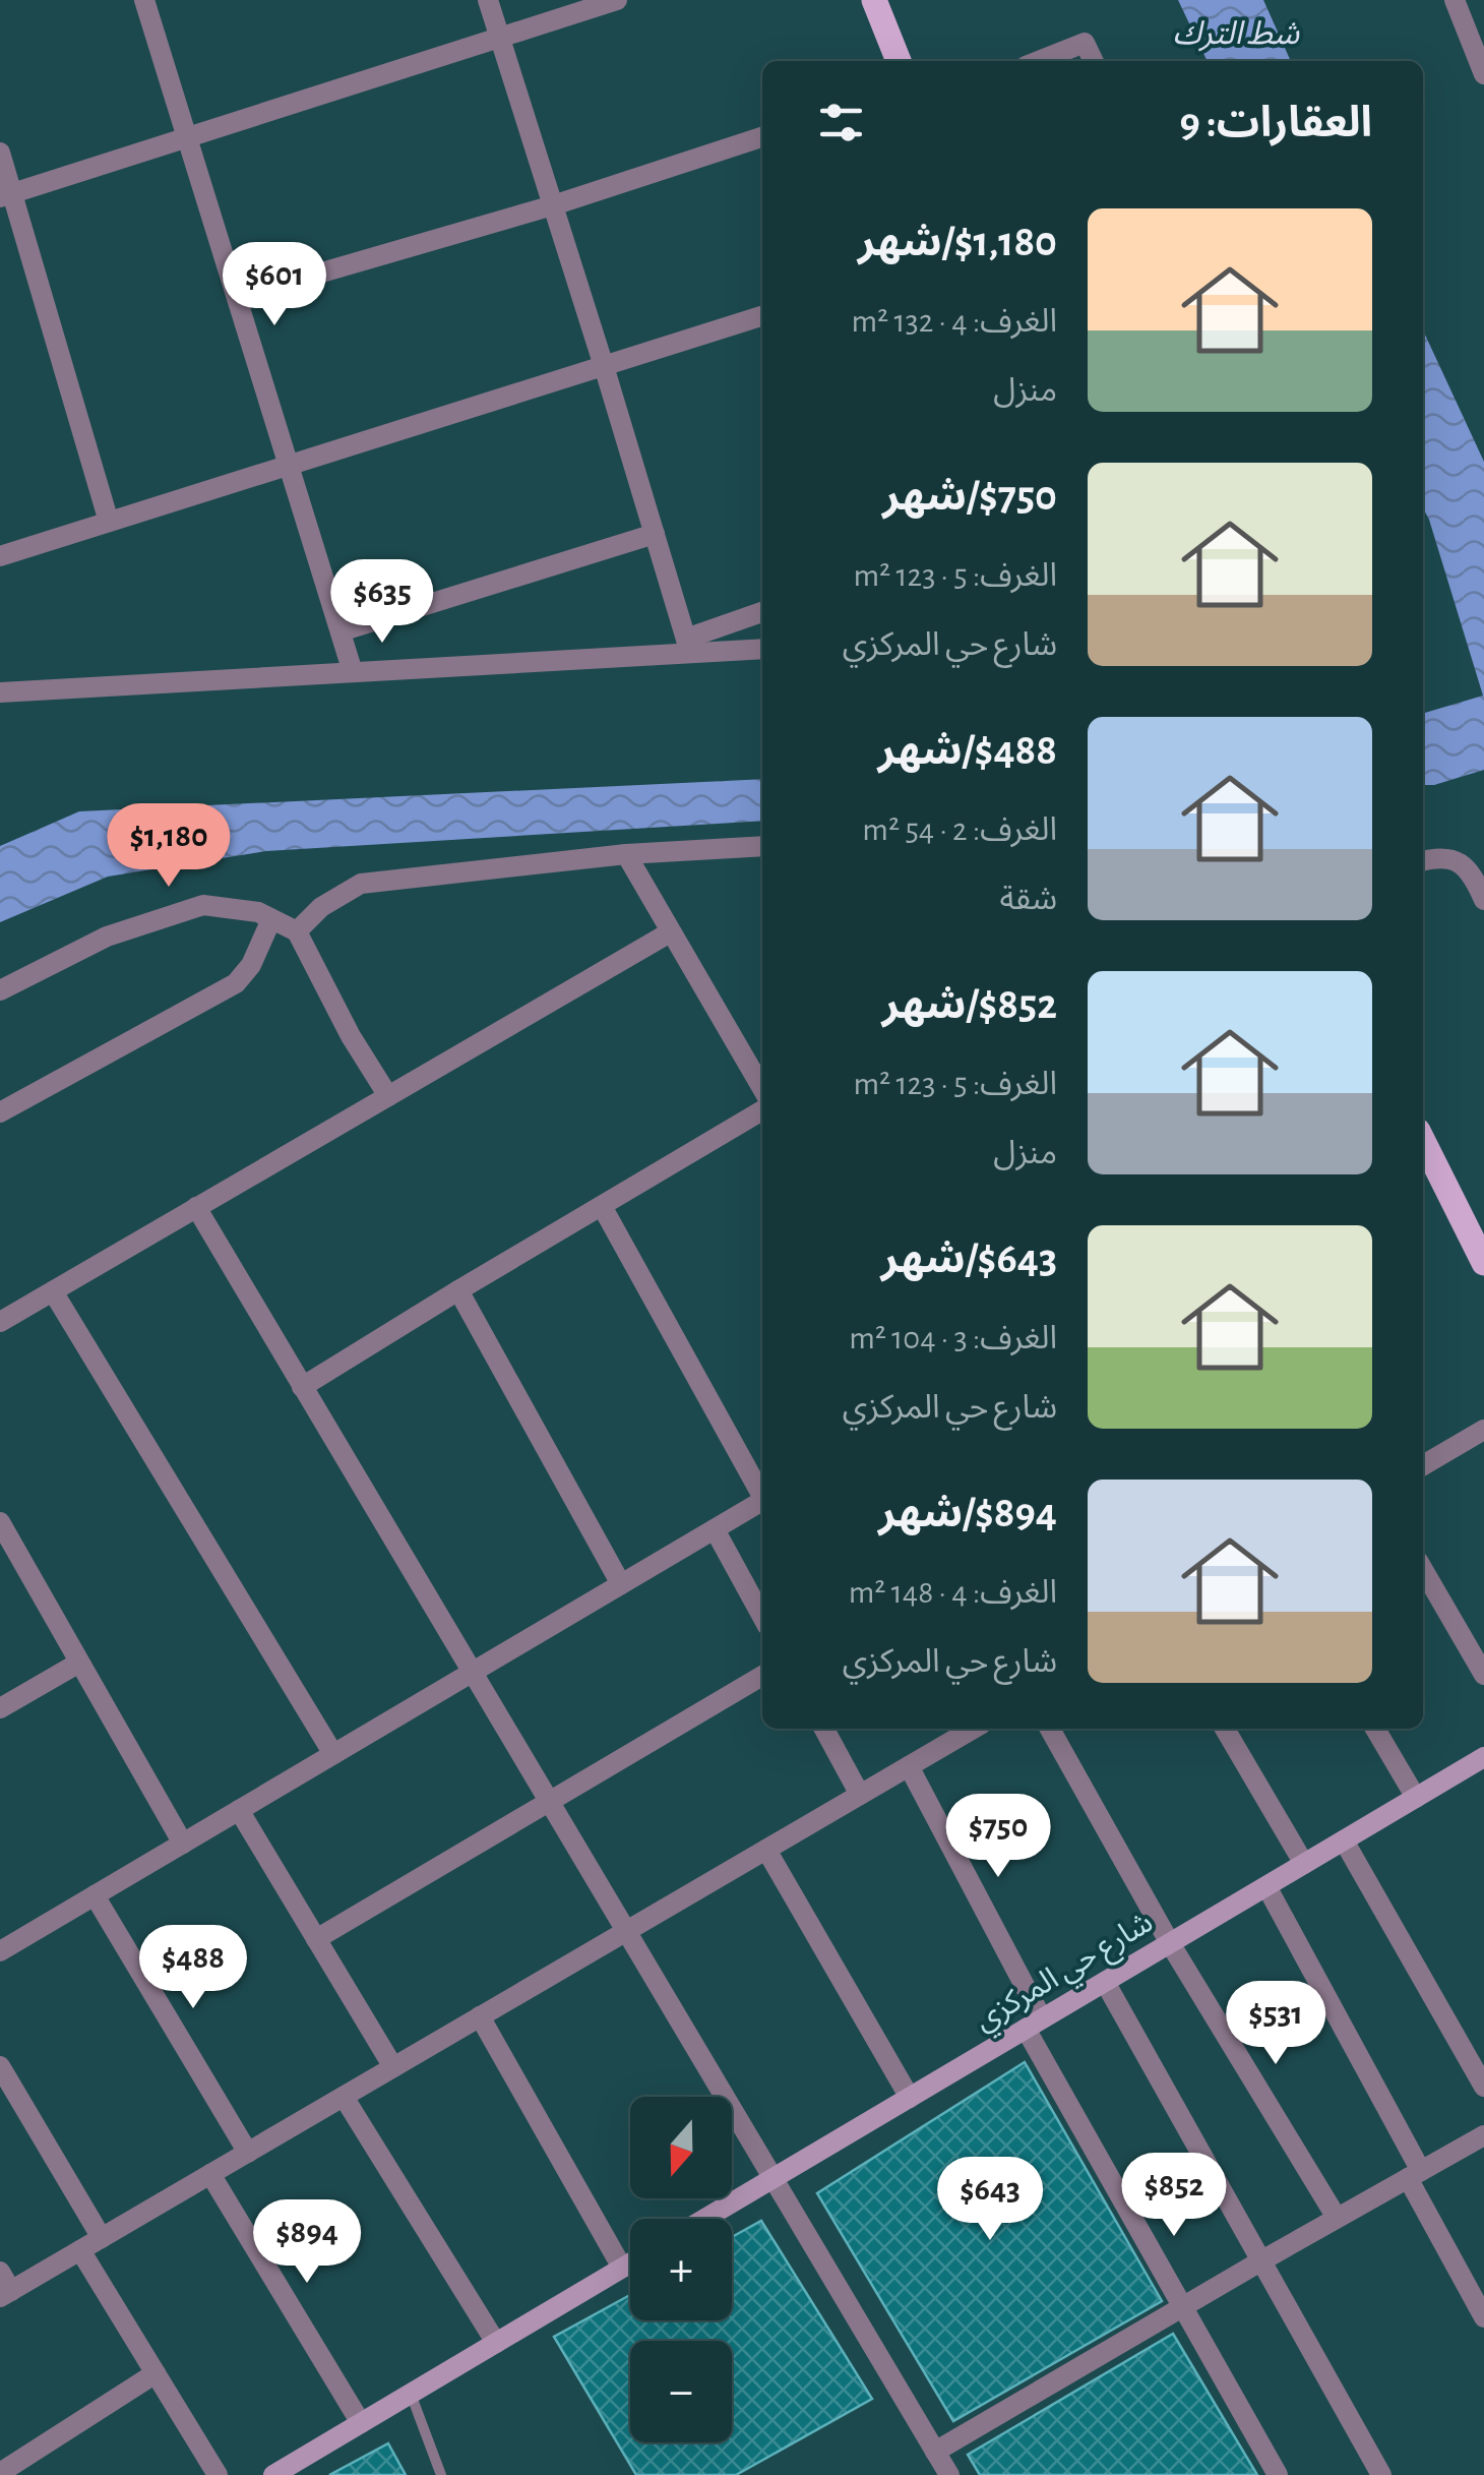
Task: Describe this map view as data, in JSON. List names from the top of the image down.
{
  "streets": {
    "main road": ["شارع حي المركزي"]
  },
  "water": ["شط الترك"],
  "north": "bottom",
  "page": {
    "heading": "العقارات: 9",
    "list": [
      {
        "name": "$1,180/شهر",
        "note": "الغرف: 4 · 132 m² · منزل"
      },
      {
        "name": "$750/شهر",
        "note": "الغرف: 5 · 123 m² · شارع حي المركزي"
      },
      {
        "name": "$488/شهر",
        "note": "الغرف: 2 · 54 m² · شقة"
      },
      {
        "name": "$852/شهر",
        "note": "الغرف: 5 · 123 m² · منزل"
      },
      {
        "name": "$643/شهر",
        "note": "الغرف: 3 · 104 m² · شارع حي المركزي"
      },
      {
        "name": "$894/شهر",
        "note": "الغرف: 4 · 148 m² · شارع حي المركزي"
      }
    ],
    "price": [
      "$601",
      "$635",
      "$1,180",
      "$750",
      "$488",
      "$531",
      "$852",
      "$643",
      "$894"
    ],
    "map_buttons": ["+", "−"]
  }
}
